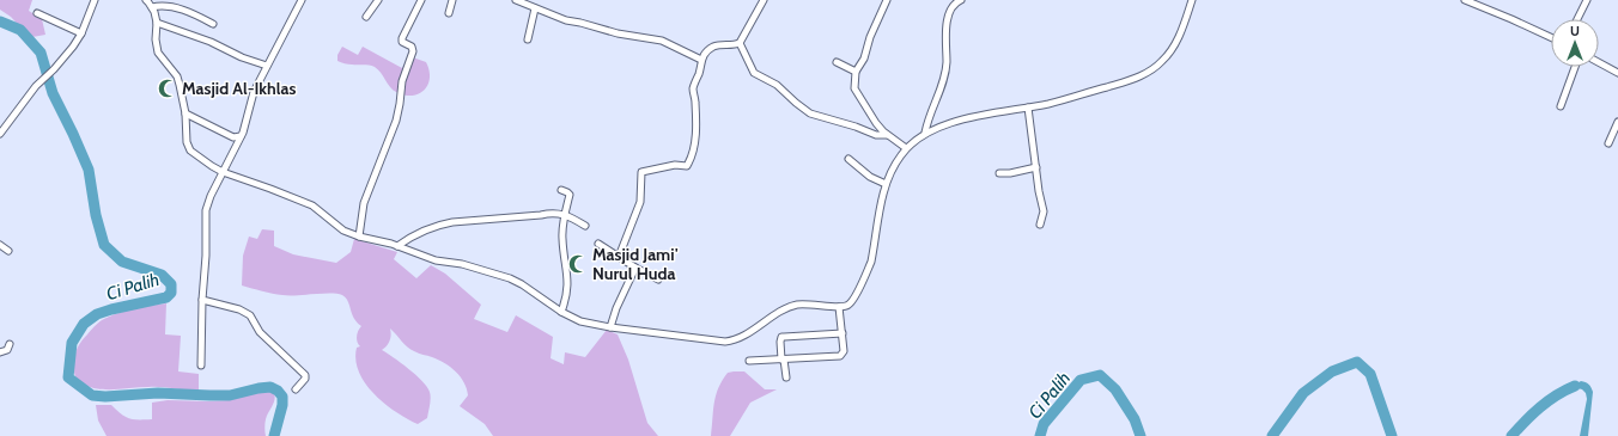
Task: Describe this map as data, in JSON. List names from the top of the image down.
{
  "water": ["Ci Palih"],
  "places": {
    "mosque": ["Masjid Al-Ikhlas", "Masjid Jami' Nurul Huda"]
  },
  "north": "top"
}
